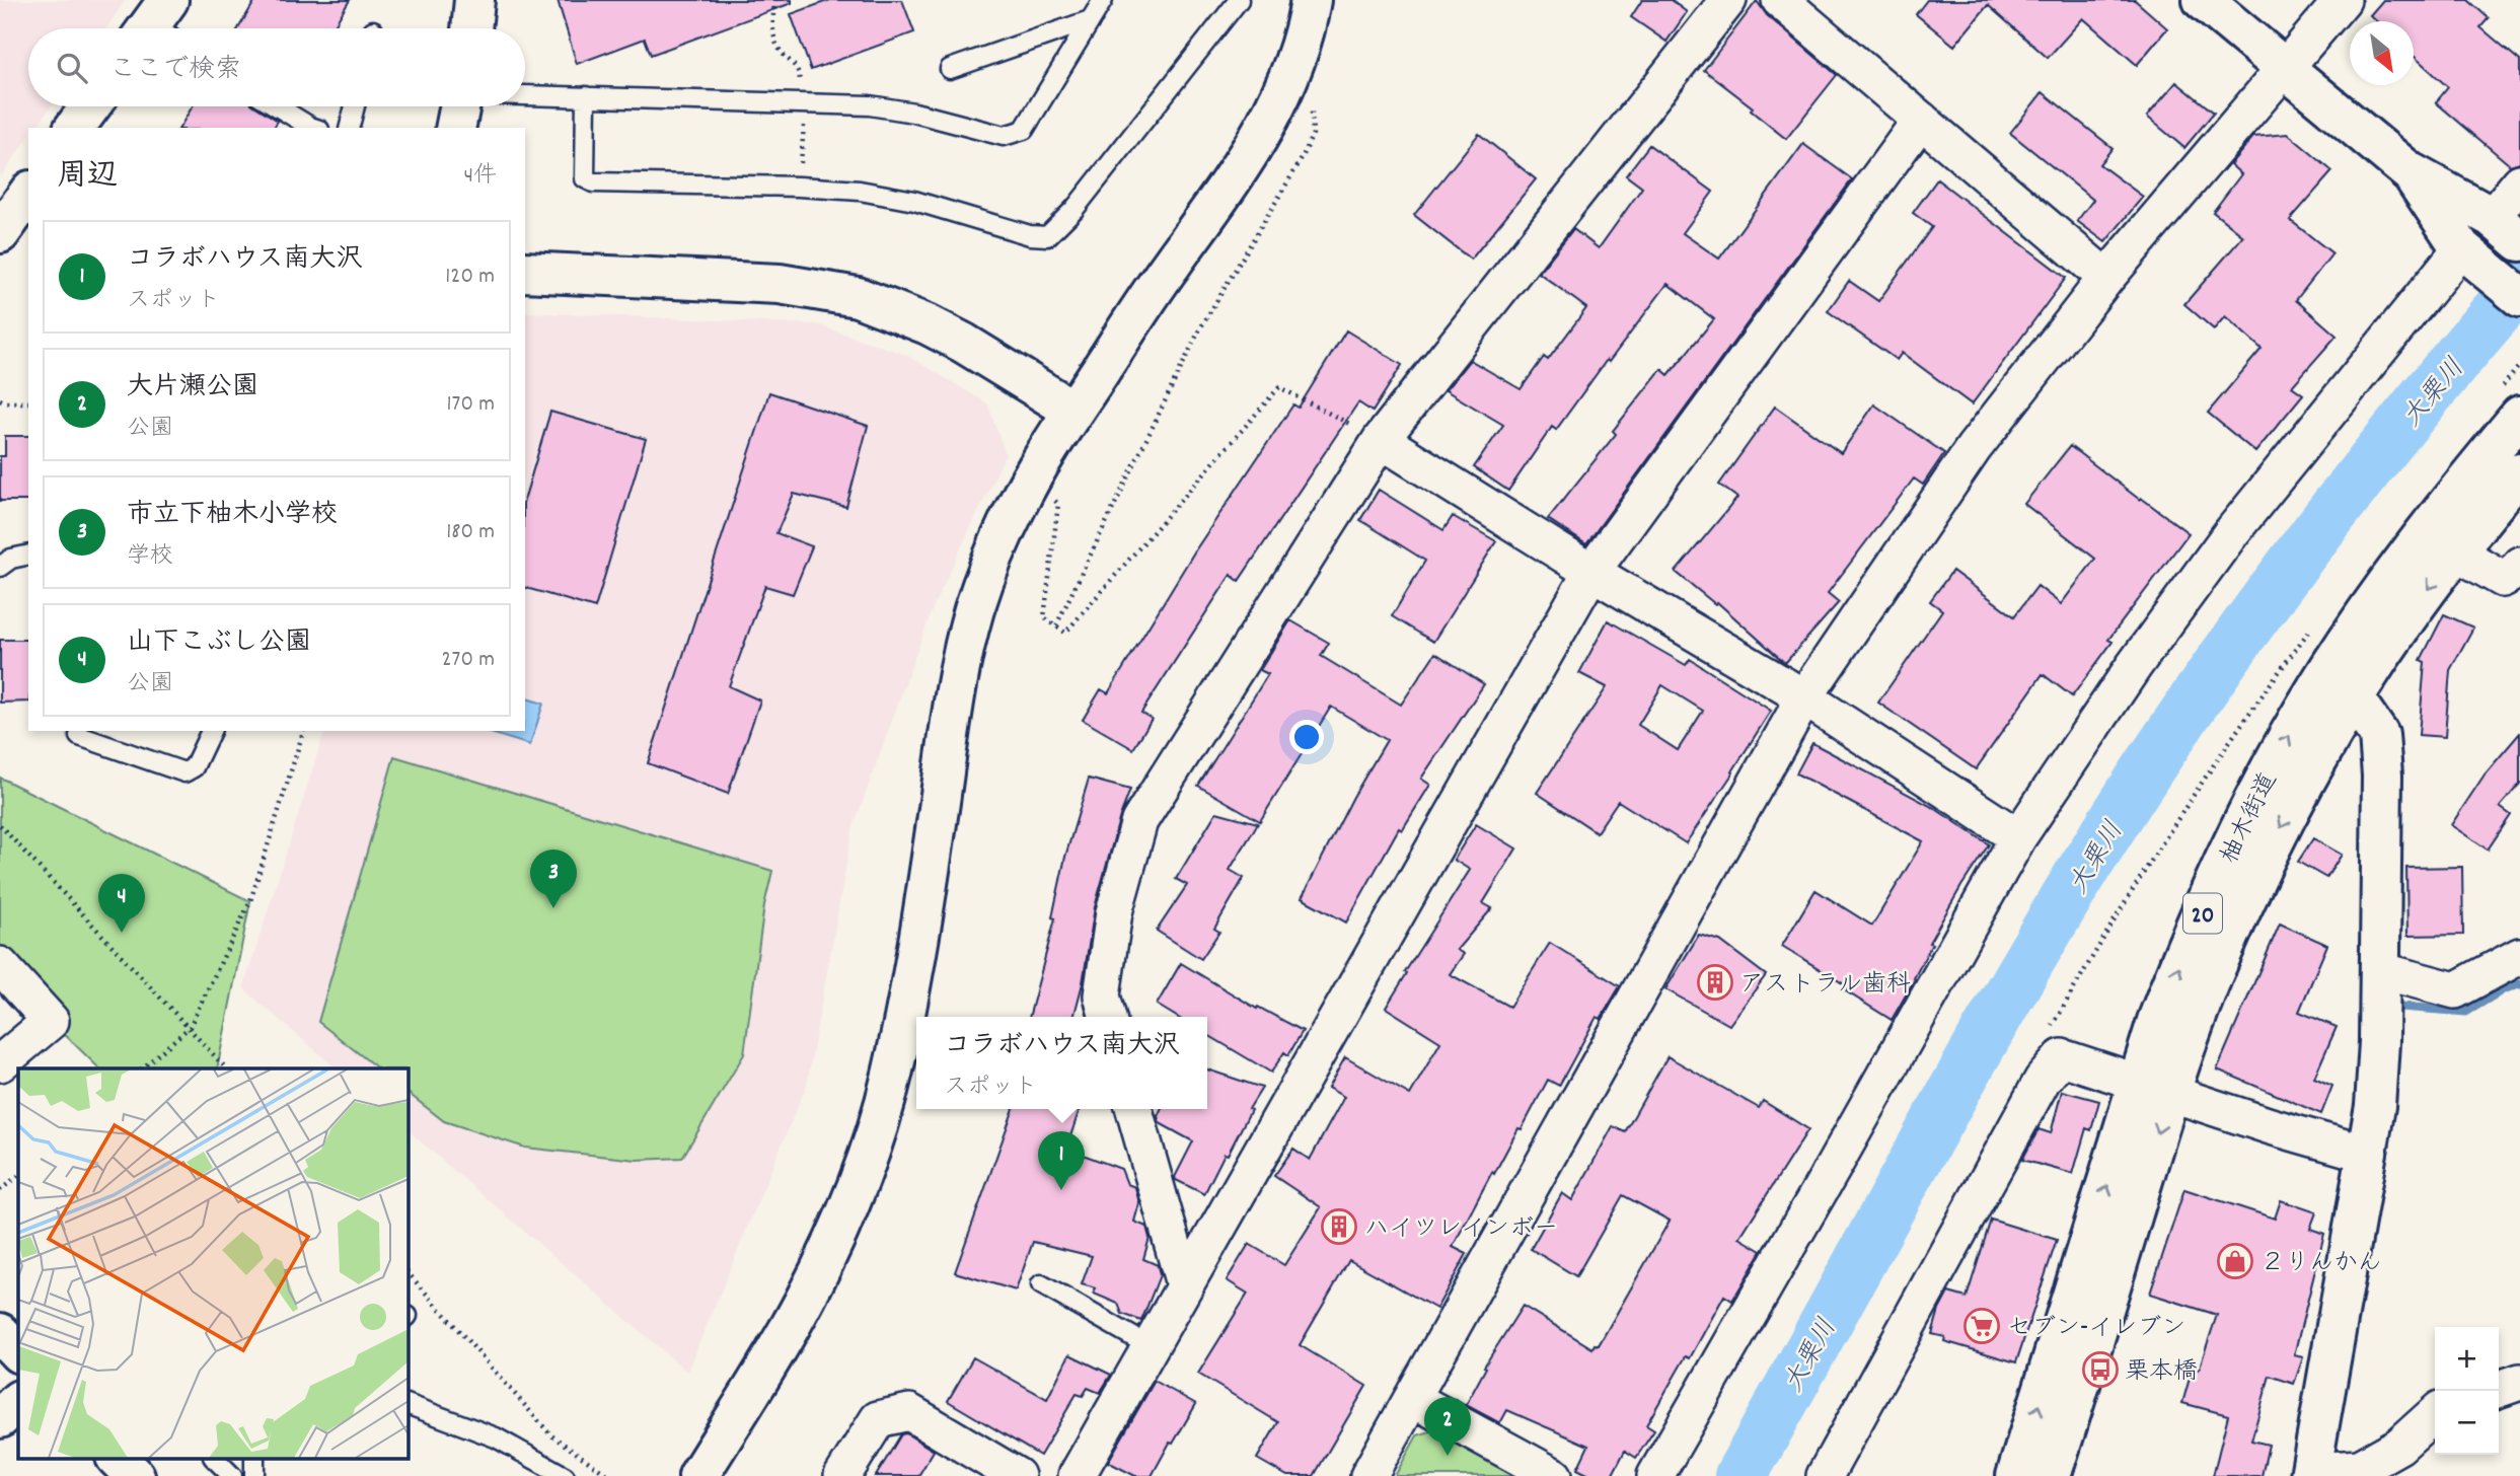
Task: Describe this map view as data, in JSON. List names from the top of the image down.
{
  "streets": {
    "street": ["柚木街道", "20"]
  },
  "water": ["大栗川"],
  "places": {
    "building": ["アストラル歯科", "ハイツレインボー"],
    "shop": ["２りんかん"],
    "supermarket": ["セブン-イレブン"],
    "bus stop": ["栗本橋"]
  },
  "north": "bottom right",
  "page": {
    "search": "ここで検索",
    "heading": ["周辺", "4件"],
    "list": [
      {
        "mark": "1",
        "name": "コラボハウス南大沢",
        "note": "スポット",
        "value": "120 m"
      },
      {
        "mark": "2",
        "name": "大片瀬公園",
        "note": "公園",
        "value": "170 m"
      },
      {
        "mark": "3",
        "name": "市立下柚木小学校",
        "note": "学校",
        "value": "180 m"
      },
      {
        "mark": "4",
        "name": "山下こぶし公園",
        "note": "公園",
        "value": "270 m"
      }
    ],
    "pins": [
      "3",
      "4",
      "1",
      "2"
    ],
    "popup": ["コラボハウス南大沢", "スポット"],
    "map_buttons": ["+", "−"]
  }
}
